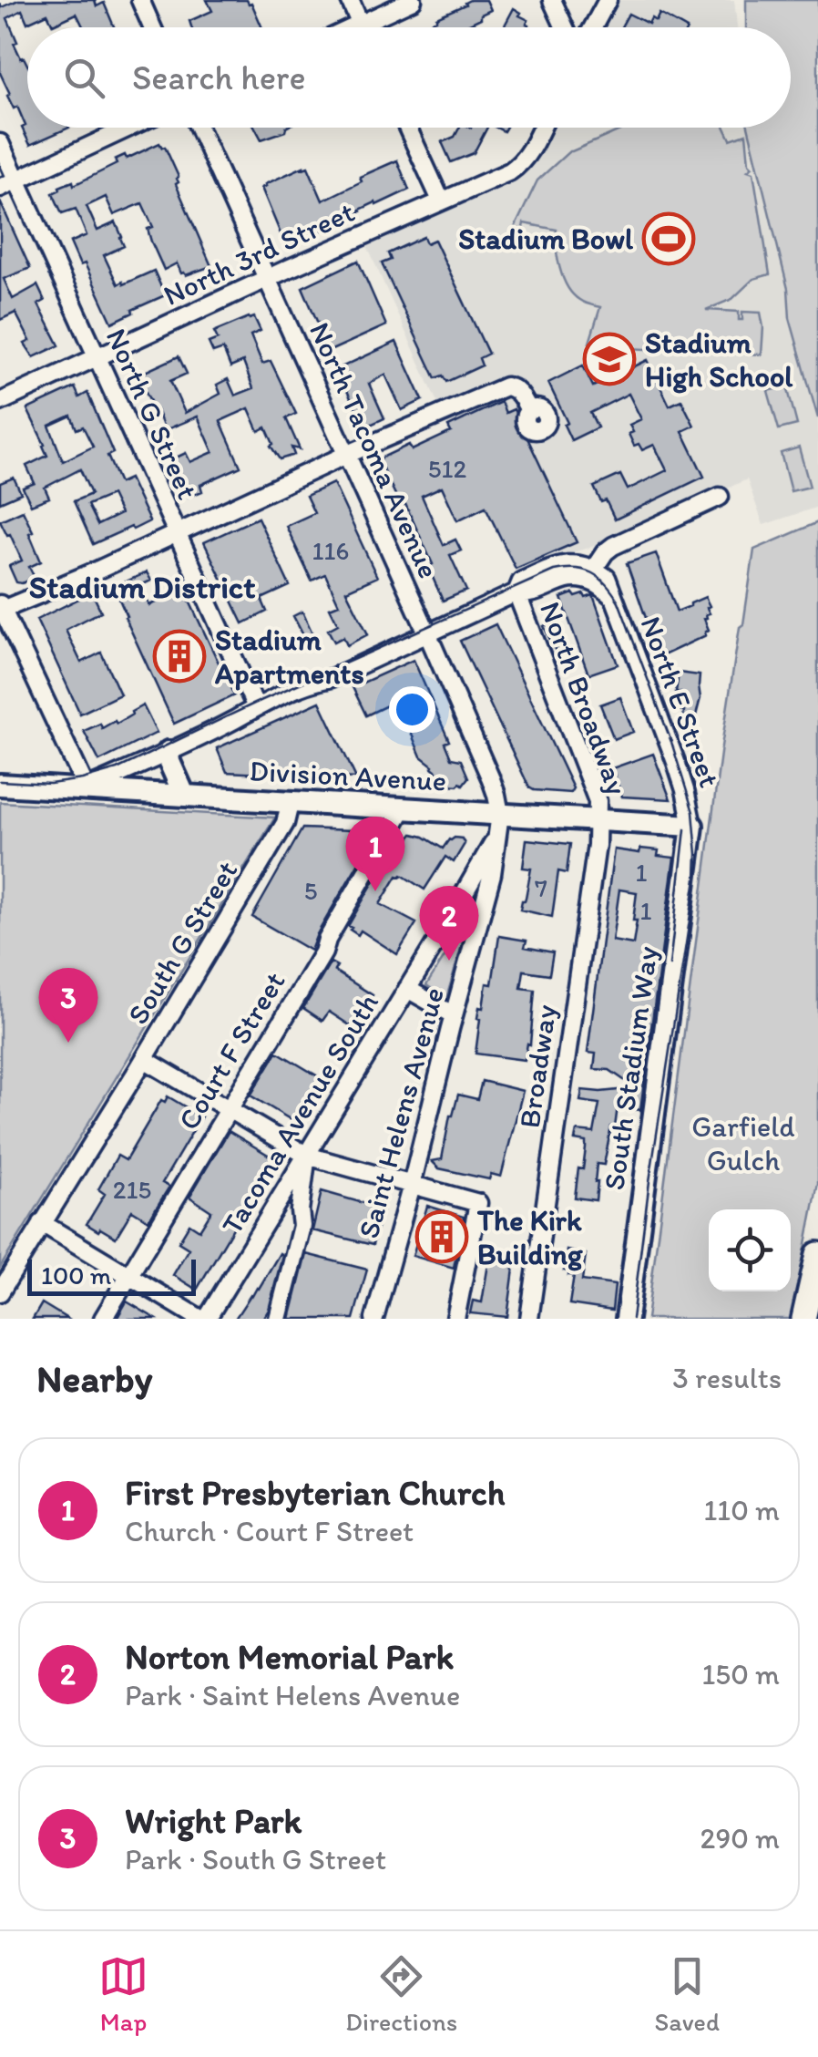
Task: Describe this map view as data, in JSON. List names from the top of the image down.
{
  "streets": {
    "main road": ["Division Avenue", "South Stadium Way"],
    "street": [
      "North 3rd Street",
      "North G Street",
      "North Tacoma Avenue",
      "North Broadway",
      "North E Street",
      "South G Street",
      "Court F Street",
      "Broadway",
      "Saint Helens Avenue",
      "Tacoma Avenue South"
    ]
  },
  "crossings": [
    ["North 3rd Street", "North G Street"],
    ["North 3rd Street", "North Tacoma Avenue"],
    ["North Tacoma Avenue", "Division Avenue"],
    ["North Tacoma Avenue", "Saint Helens Avenue"],
    ["North Broadway", "North E Street"],
    ["North Broadway", "Division Avenue"],
    ["North Broadway", "Broadway"],
    ["North E Street", "Division Avenue"],
    ["North E Street", "South Stadium Way"],
    ["Division Avenue", "South G Street"],
    ["Division Avenue", "Court F Street"],
    ["Division Avenue", "Broadway"],
    ["Division Avenue", "South Stadium Way"],
    ["Division Avenue", "Saint Helens Avenue"],
    ["Saint Helens Avenue", "Tacoma Avenue South"]
  ],
  "districts": ["Stadium District"],
  "parks": ["Garfield Gulch"],
  "places": {
    "sports": ["Stadium Bowl"],
    "school or university": ["Stadium High School"],
    "building": ["Stadium Apartments", "The Kirk Building"]
  },
  "house_numbers": [
    "512",
    "116",
    "1",
    "7",
    "5",
    "1",
    "215"
  ],
  "scale_bar": "100 m",
  "page": {
    "search": "Search here",
    "pins": ["1", "2", "3"],
    "scale": "100 m",
    "heading": ["Nearby", "3 results"],
    "list": [
      {
        "mark": "1",
        "name": "First Presbyterian Church",
        "note": "Church · Court F Street",
        "value": "110 m"
      },
      {
        "mark": "2",
        "name": "Norton Memorial Park",
        "note": "Park · Saint Helens Avenue",
        "value": "150 m"
      },
      {
        "mark": "3",
        "name": "Wright Park",
        "note": "Park · South G Street",
        "value": "290 m"
      }
    ],
    "nav": ["Map", "Directions", "Saved"]
  }
}
